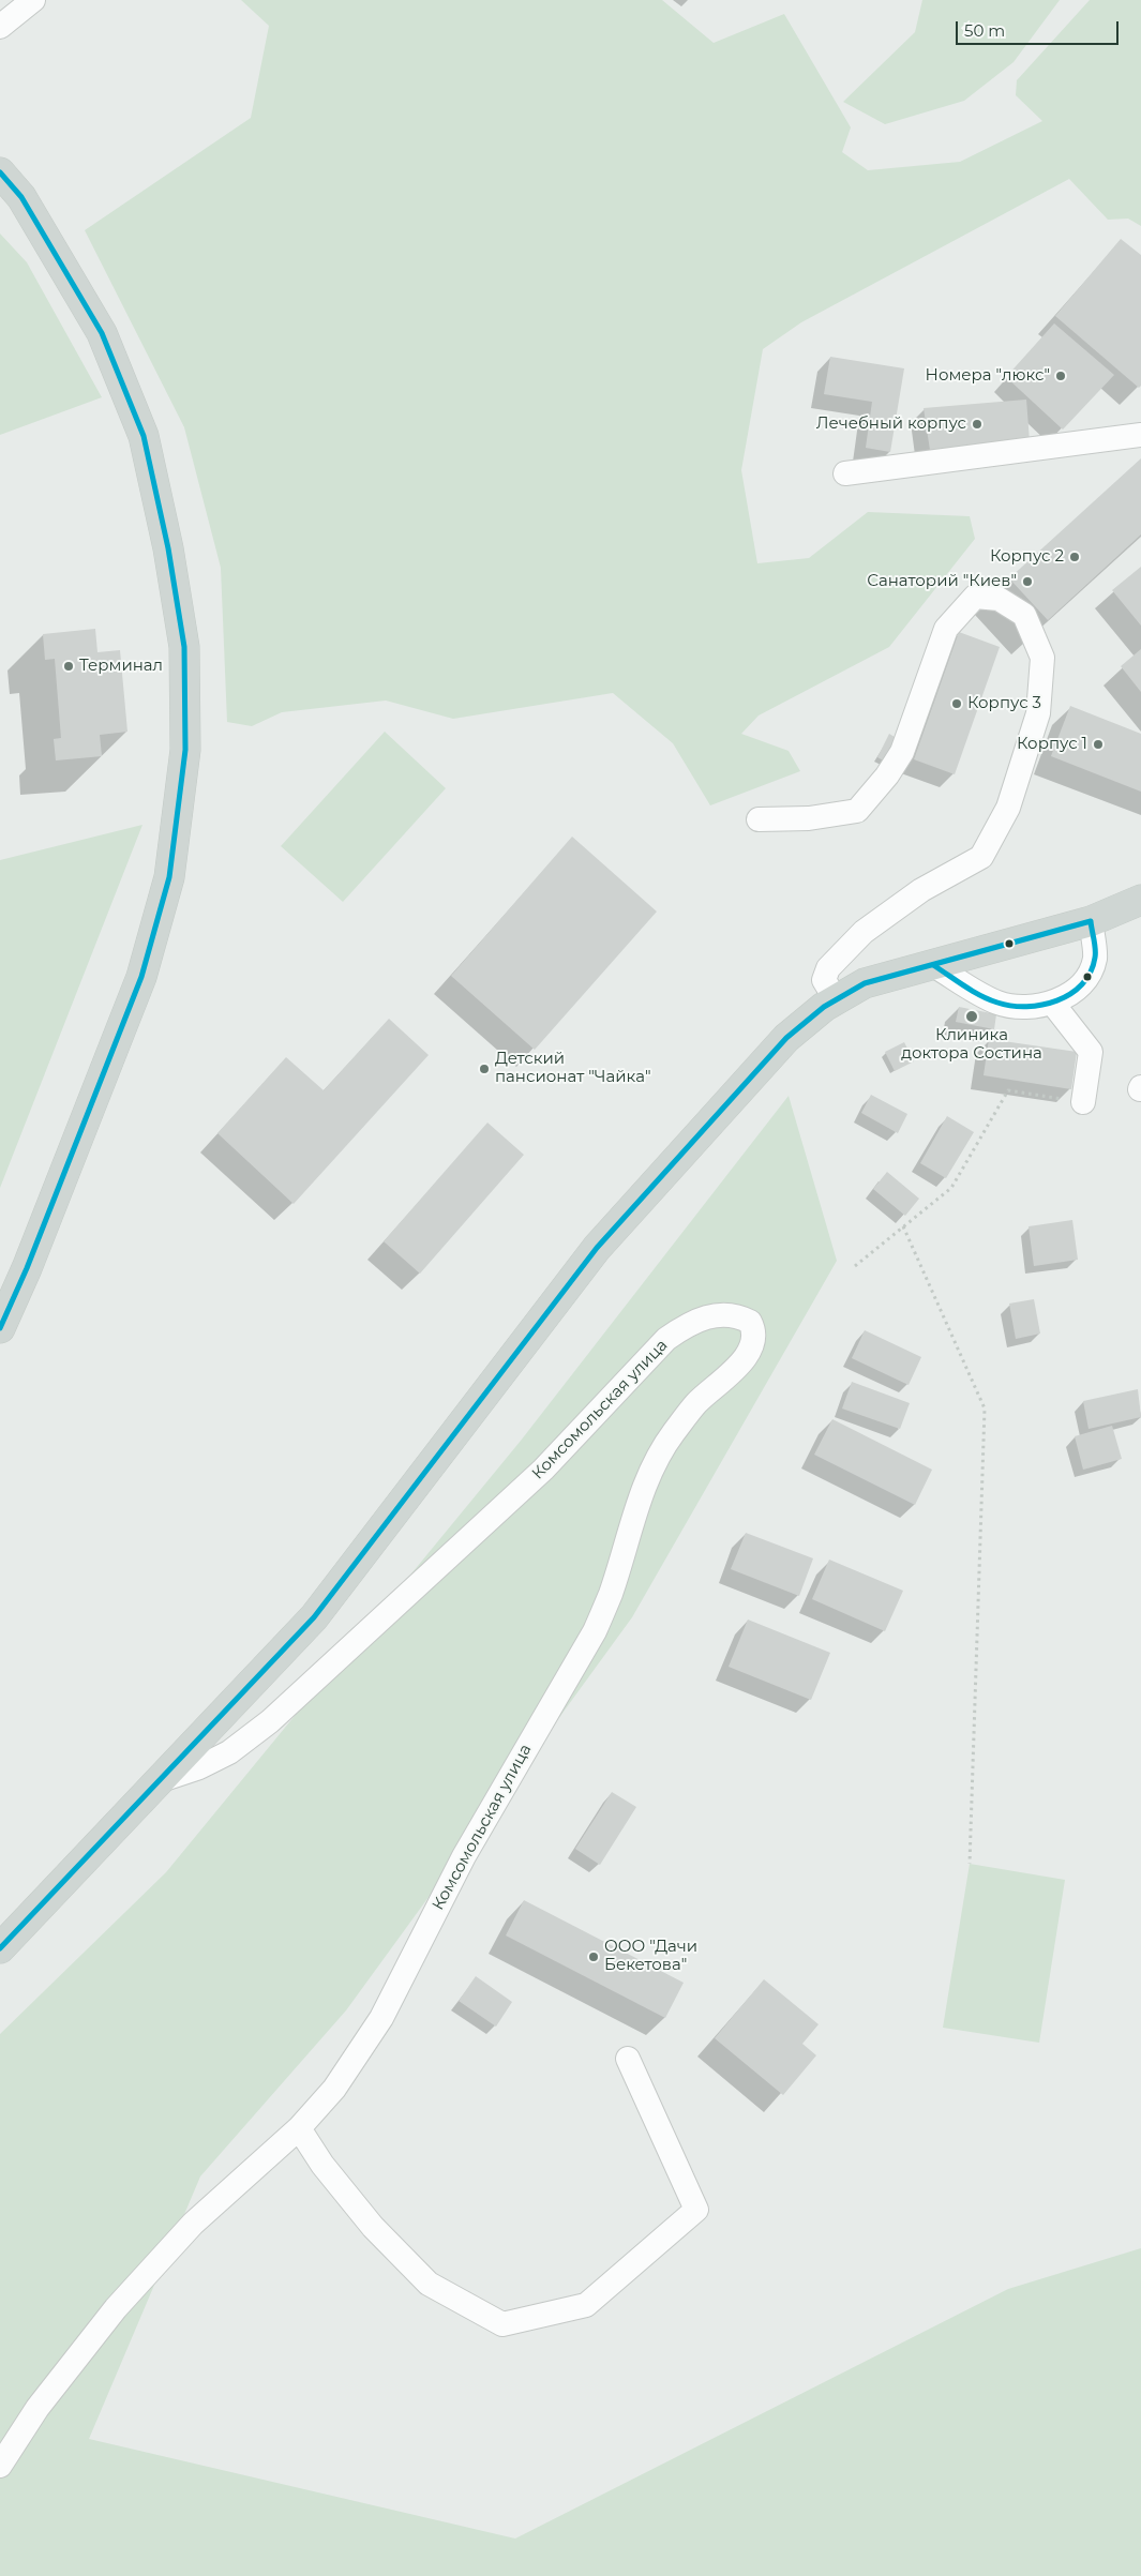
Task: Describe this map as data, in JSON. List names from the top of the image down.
{
  "streets": {
    "main road": ["Комсомольская улица"]
  },
  "places": [
    "Номера \"люкс\"",
    "Лечебный корпус",
    "Корпус 2",
    "Санаторий \"Киев\"",
    "Терминал",
    "Корпус 3",
    "Корпус 1",
    "Клиника доктора Состина",
    "Детский пансионат \"Чайка\"",
    "ООО \"Дачи Бекетова\""
  ],
  "scale_bar": "50 m"
}
